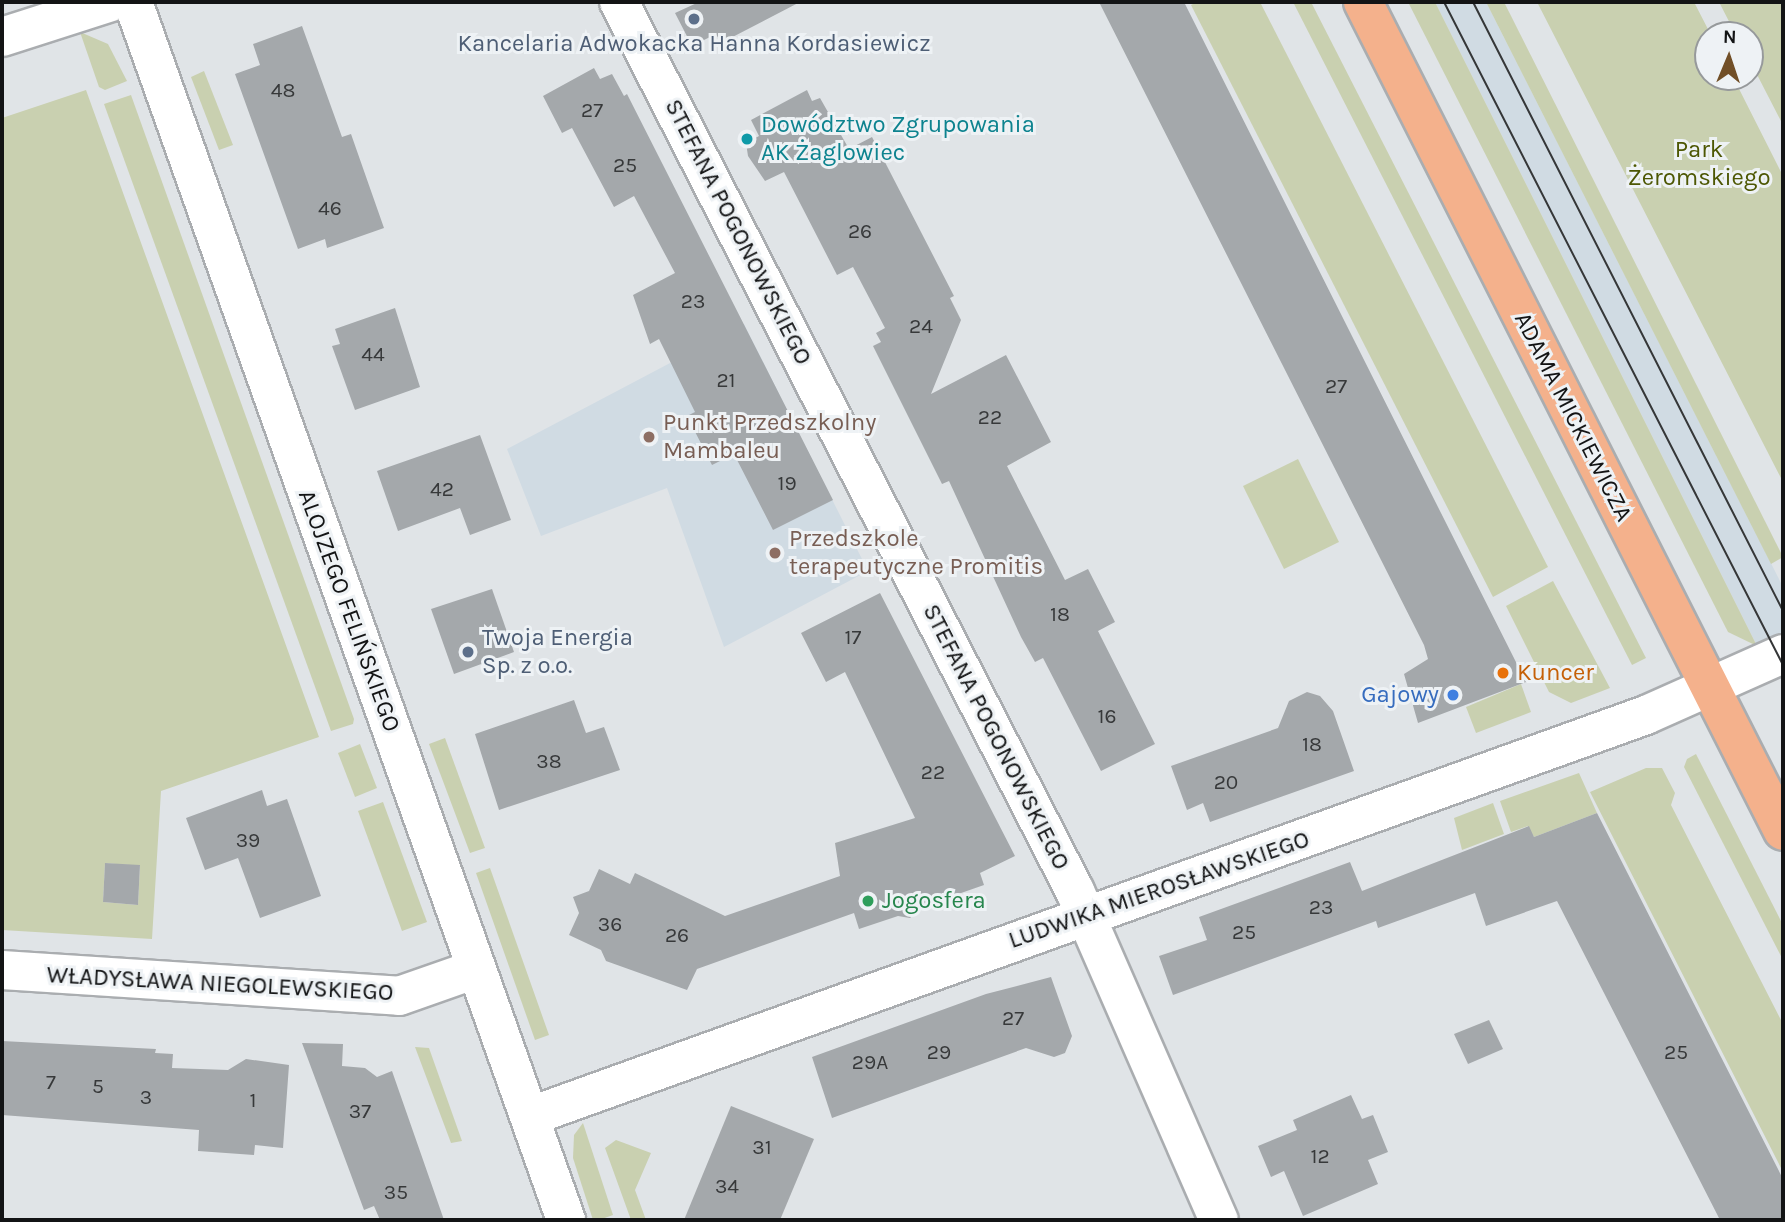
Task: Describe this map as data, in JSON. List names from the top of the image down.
{
  "streets": {
    "main road": ["ADAMA MICKIEWICZA"],
    "street": [
      "STEFANA POGONOWSKIEGO",
      "ALOJZEGO FELIŃSKIEGO",
      "LUDWIKA MIEROSŁAWSKIEGO",
      "WŁADYSŁAWA NIEGOLEWSKIEGO"
    ]
  },
  "crossings": [
    ["STEFANA POGONOWSKIEGO", "LUDWIKA MIEROSŁAWSKIEGO"],
    ["ADAMA MICKIEWICZA", "LUDWIKA MIEROSŁAWSKIEGO"],
    ["ALOJZEGO FELIŃSKIEGO", "LUDWIKA MIEROSŁAWSKIEGO"],
    ["ALOJZEGO FELIŃSKIEGO", "WŁADYSŁAWA NIEGOLEWSKIEGO"]
  ],
  "parks": ["Park Żeromskiego"],
  "places": [
    "Kancelaria Adwokacka Hanna Kordasiewicz",
    "Dowództwo Zgrupowania AK Żaglowiec",
    "Punkt Przedszkolny Mambaleu",
    "Przedszkole terapeutyczne Promitis",
    "Twoja Energia Sp. z o.o.",
    "Kuncer",
    "Gajowy",
    "Jogosfera"
  ],
  "house_numbers": [
    "48",
    "27",
    "25",
    "46",
    "26",
    "23",
    "24",
    "44",
    "21",
    "27",
    "22",
    "19",
    "42",
    "18",
    "17",
    "16",
    "18",
    "38",
    "22",
    "20",
    "39",
    "23",
    "36",
    "25",
    "26",
    "27",
    "29",
    "25",
    "29A",
    "7",
    "5",
    "3",
    "1",
    "37",
    "31",
    "12",
    "34",
    "35"
  ],
  "north": "top"
}
